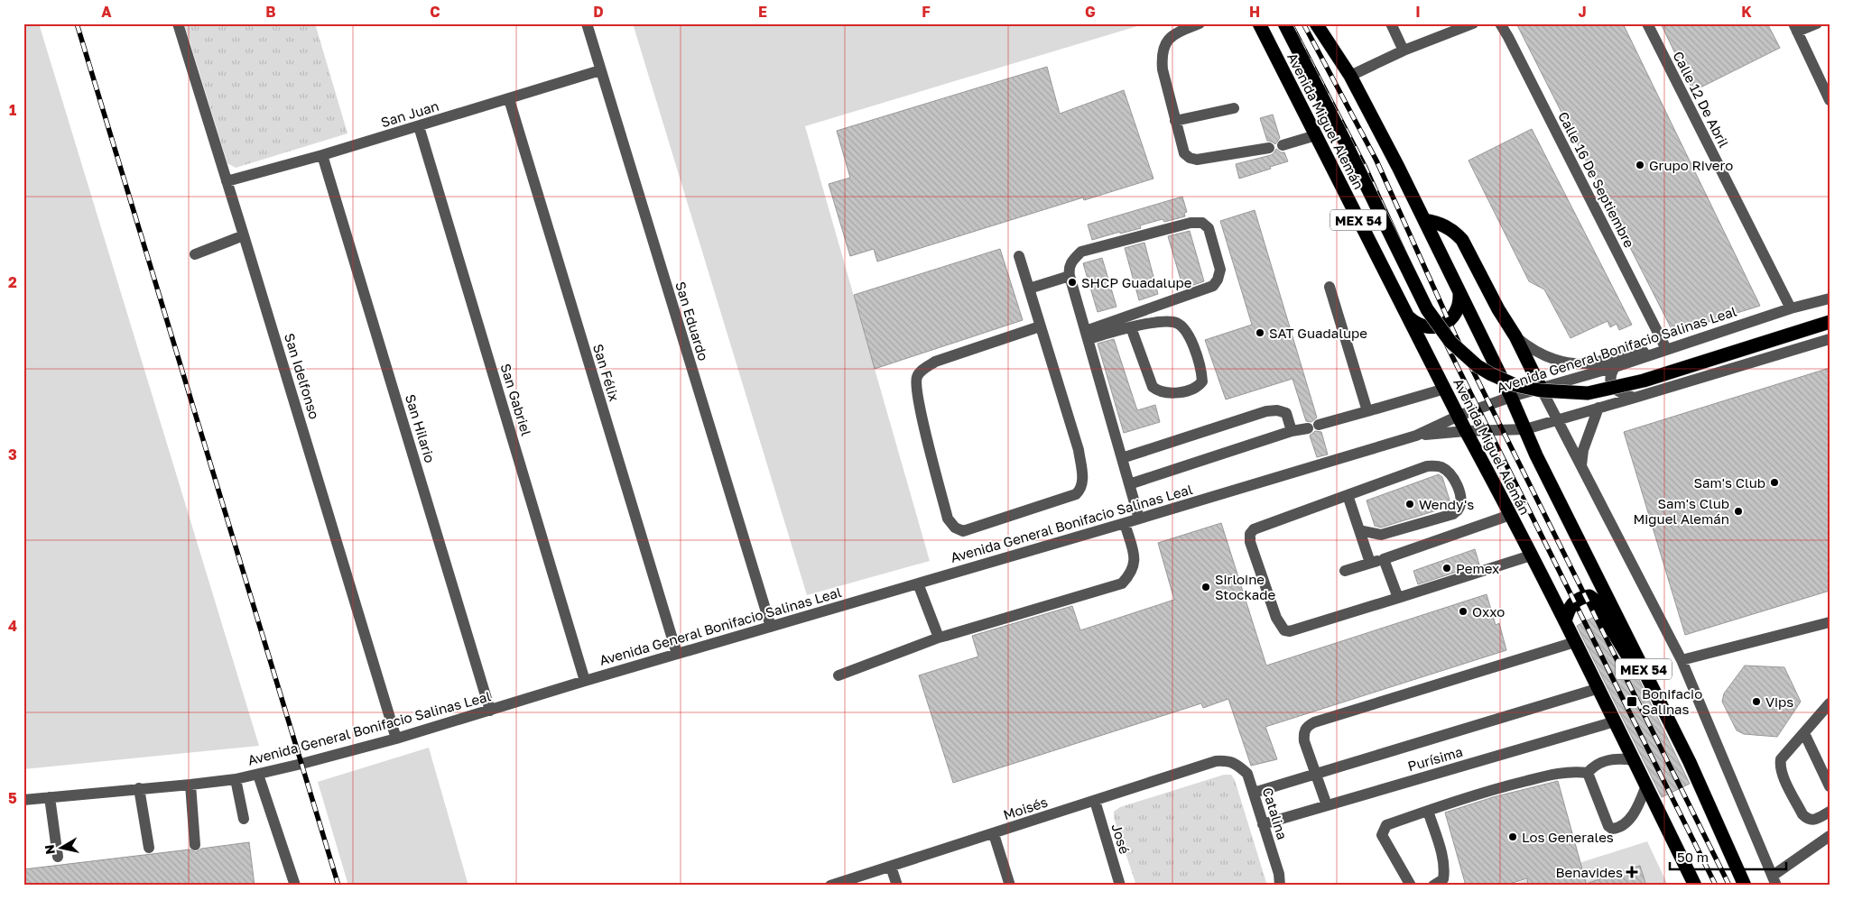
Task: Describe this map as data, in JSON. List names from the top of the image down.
{
  "streets": {
    "highway": ["Avenida Miguel Alemán", "MEX 54"],
    "street": [
      "Calle 12 De Abril",
      "San Juan",
      "Calle 16 De Septiembre",
      "San Eduardo",
      "Avenida General Bonifacio Salinas Leal",
      "San Félix",
      "San Idelfonso",
      "San Gabriel",
      "San Hilario",
      "Purísima",
      "Moisés",
      "Catalina",
      "José"
    ]
  },
  "crossings": [
    ["Calle 12 De Abril", "Avenida General Bonifacio Salinas Leal"],
    ["San Juan", "San Eduardo"],
    ["San Juan", "San Félix"],
    ["San Juan", "San Idelfonso"],
    ["San Juan", "San Gabriel"],
    ["San Juan", "San Hilario"],
    ["Avenida Miguel Alemán", "Avenida General Bonifacio Salinas Leal"],
    ["Avenida Miguel Alemán", "Purísima"],
    ["Calle 16 De Septiembre", "Avenida General Bonifacio Salinas Leal"],
    ["MEX 54", "Avenida General Bonifacio Salinas Leal"],
    ["San Eduardo", "Avenida General Bonifacio Salinas Leal"],
    ["Avenida General Bonifacio Salinas Leal", "San Félix"],
    ["Avenida General Bonifacio Salinas Leal", "San Idelfonso"],
    ["Avenida General Bonifacio Salinas Leal", "San Gabriel"],
    ["Avenida General Bonifacio Salinas Leal", "San Hilario"],
    ["Purísima", "Catalina"],
    ["Moisés", "Catalina"],
    ["Moisés", "José"]
  ],
  "places": {
    "other": [
      "Grupo Rivero",
      "SHCP Guadalupe",
      "SAT Guadalupe",
      "Sam's Club",
      "Wendy's",
      "Sam's Club Miguel Alemán",
      "Pemex",
      "Sirloine Stockade",
      "Oxxo",
      "Vips",
      "Los Generales"
    ],
    "transit": ["Bonifacio Salinas"],
    "health": ["Benavides"]
  },
  "scale_bar": "50 m",
  "north": "left",
  "grid": {
    "columns": [
      "A",
      "B",
      "C",
      "D",
      "E",
      "F",
      "G",
      "H",
      "I",
      "J",
      "K"
    ],
    "rows": [
      "1",
      "2",
      "3",
      "4",
      "5"
    ]
  }
}
